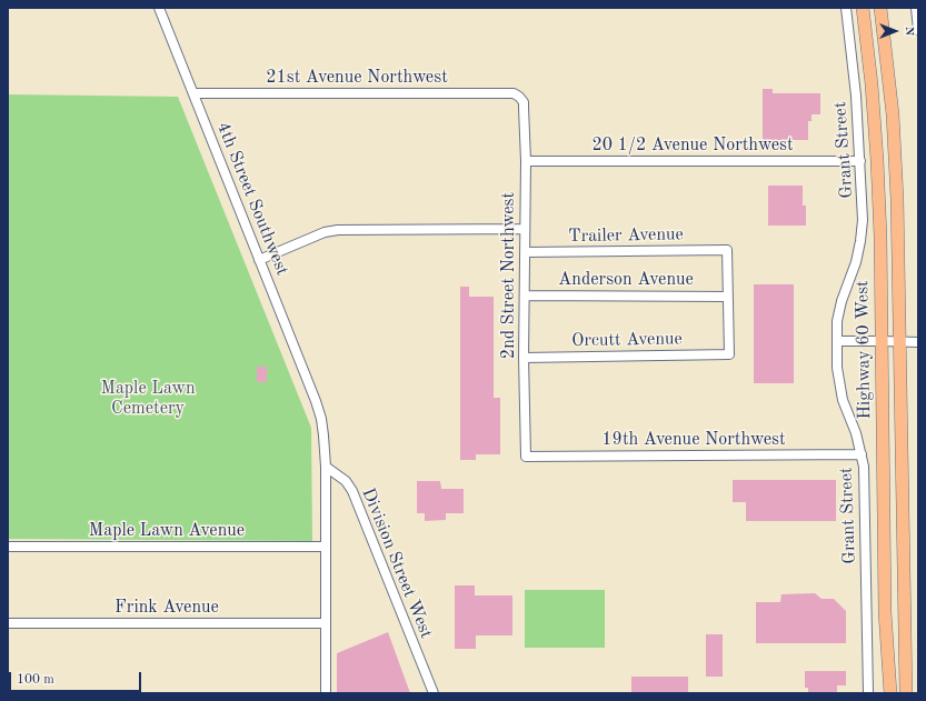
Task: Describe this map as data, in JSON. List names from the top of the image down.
{
  "streets": {
    "main road": ["Highway 60 West"],
    "street": [
      "21st Avenue Northwest",
      "20 1/2 Avenue Northwest",
      "Grant Street",
      "4th Street Southwest",
      "Trailer Avenue",
      "2nd Street Northwest",
      "Anderson Avenue",
      "Orcutt Avenue",
      "19th Avenue Northwest",
      "Maple Lawn Avenue",
      "Division Street West",
      "Frink Avenue"
    ]
  },
  "crossings": [
    ["21st Avenue Northwest", "4th Street Southwest"],
    ["21st Avenue Northwest", "2nd Street Northwest"],
    ["20 1/2 Avenue Northwest", "Grant Street"],
    ["20 1/2 Avenue Northwest", "2nd Street Northwest"],
    ["Grant Street", "19th Avenue Northwest"],
    ["4th Street Southwest", "Division Street West"],
    ["Trailer Avenue", "2nd Street Northwest"],
    ["Trailer Avenue", "Anderson Avenue"],
    ["Trailer Avenue", "Orcutt Avenue"],
    ["2nd Street Northwest", "Anderson Avenue"],
    ["2nd Street Northwest", "Orcutt Avenue"],
    ["2nd Street Northwest", "19th Avenue Northwest"],
    ["Anderson Avenue", "Orcutt Avenue"]
  ],
  "parks": ["Maple Lawn Cemetery"],
  "scale_bar": "100 m",
  "north": "right"
}
